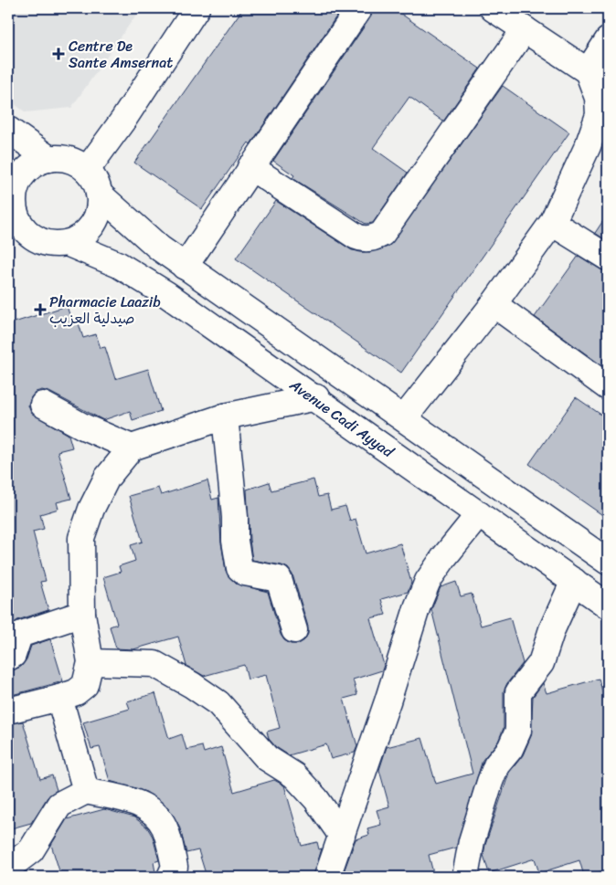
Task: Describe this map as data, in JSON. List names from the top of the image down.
{
  "streets": {
    "street": ["Avenue Cadi Ayyad"]
  },
  "places": {
    "health": ["Centre De Sante Amsernat", "Pharmacie Laazib صيدلية العزيب"]
  }
}
